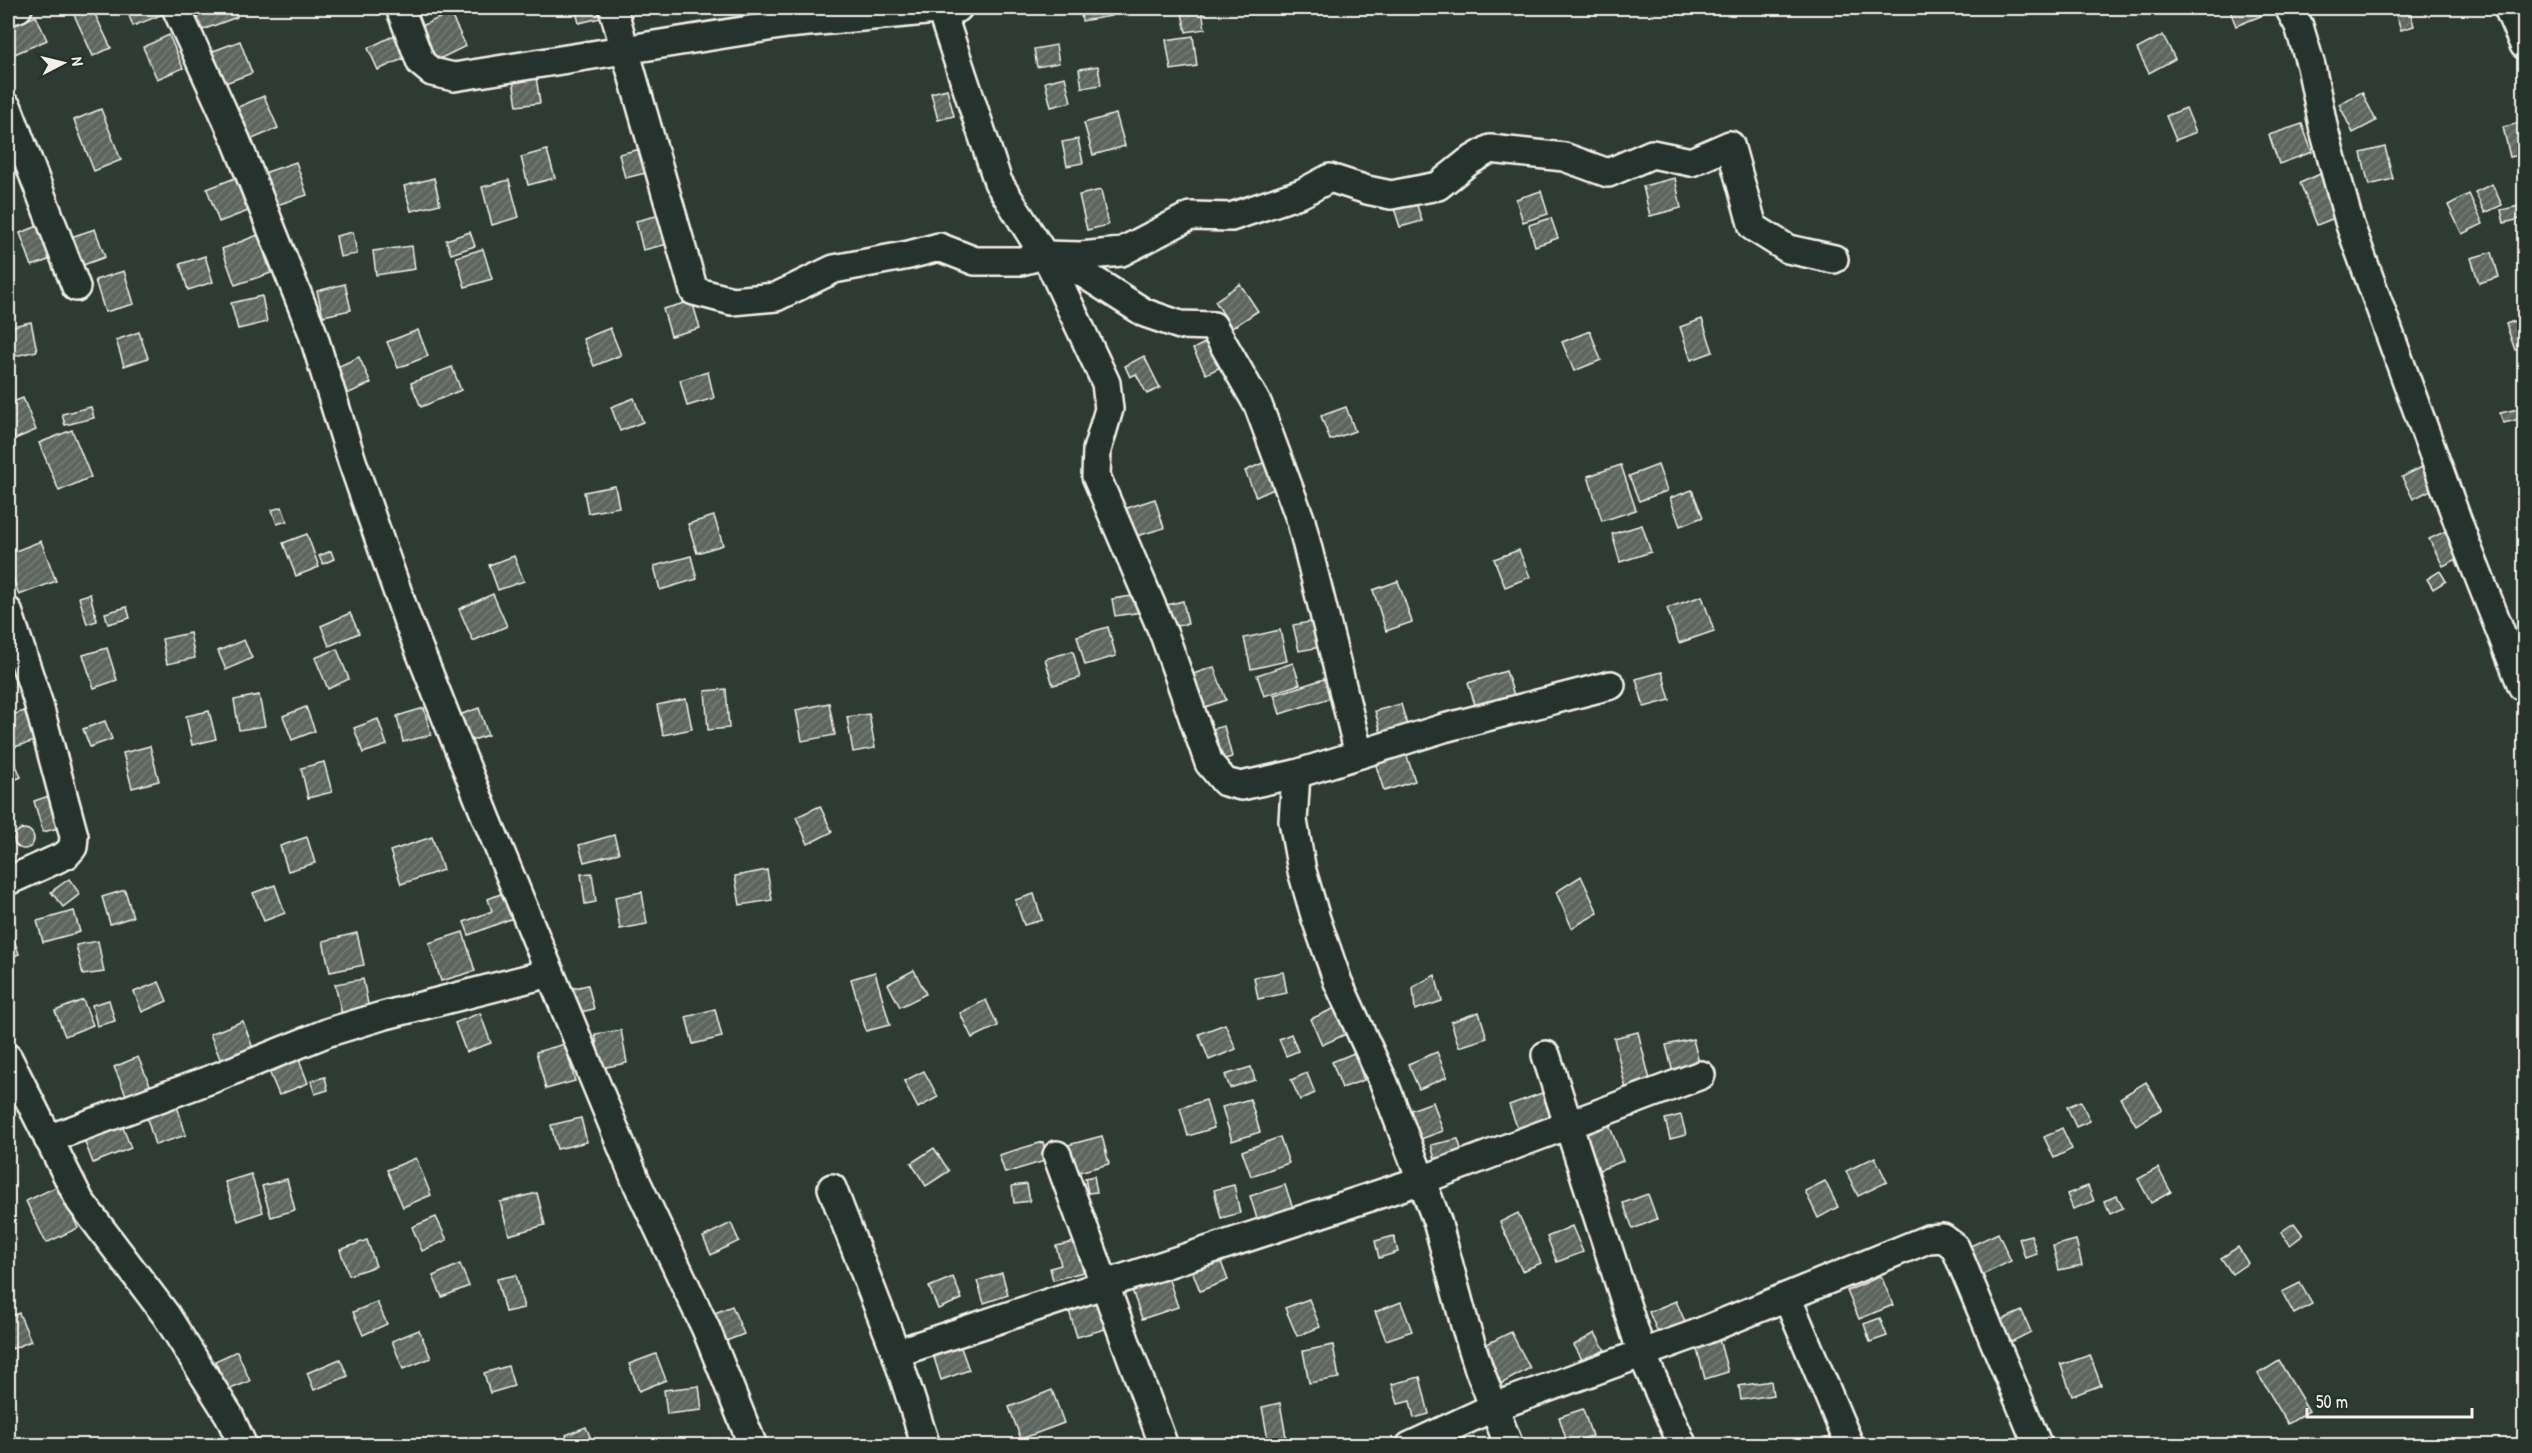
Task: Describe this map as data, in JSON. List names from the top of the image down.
{
  "scale_bar": "50 m",
  "north": "right"
}
